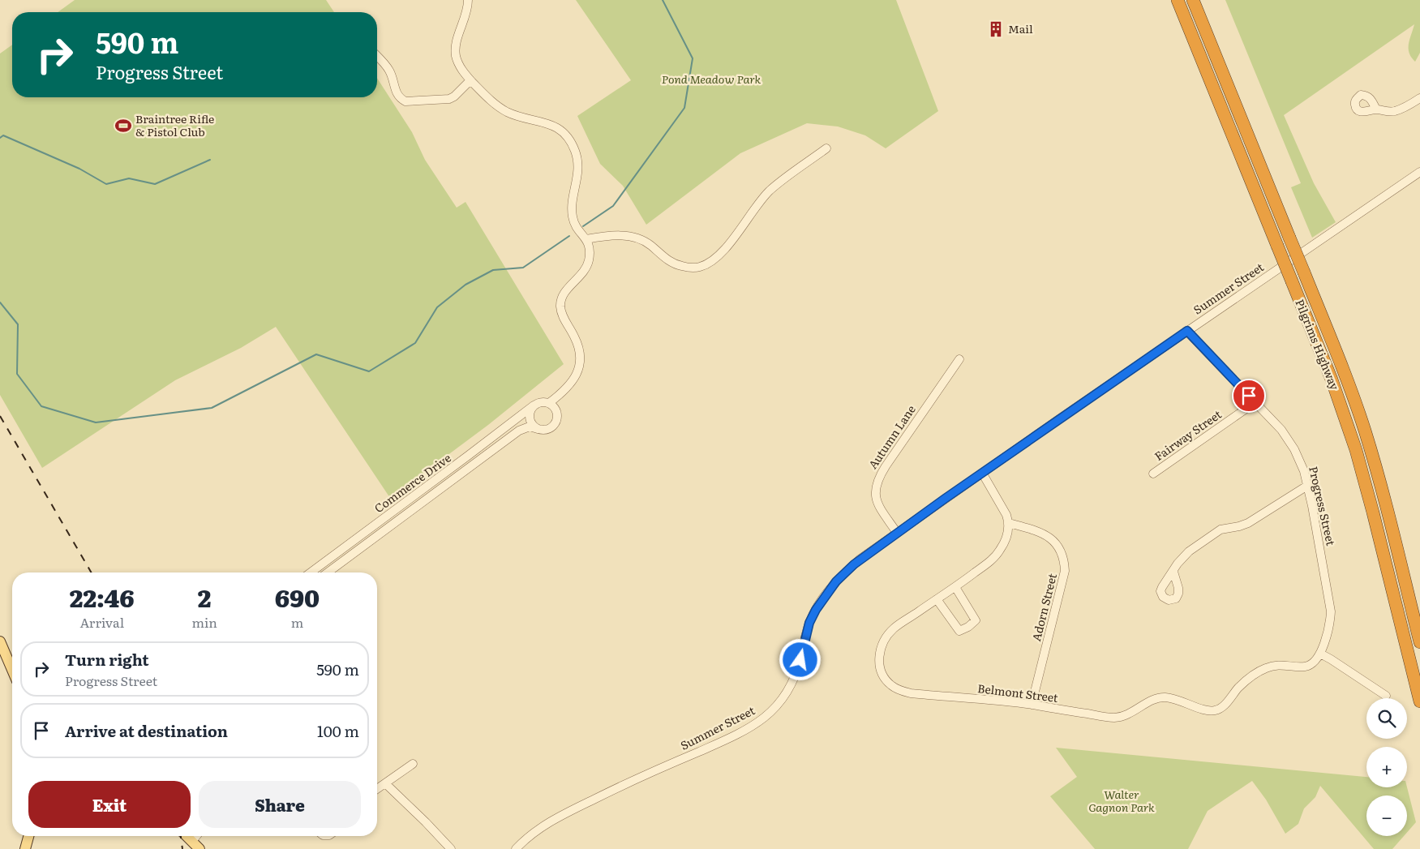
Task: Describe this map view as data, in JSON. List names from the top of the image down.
{
  "streets": {
    "highway": ["Pilgrims Highway"],
    "street": [
      "Summer Street",
      "Fairway Street",
      "Autumn Lane",
      "Commerce Drive",
      "Progress Street",
      "Adorn Street",
      "Belmont Street"
    ]
  },
  "crossings": [
    ["Summer Street", "Autumn Lane"],
    ["Summer Street", "Progress Street"],
    ["Fairway Street", "Progress Street"],
    ["Progress Street", "Belmont Street"],
    ["Adorn Street", "Belmont Street"]
  ],
  "parks": ["Pond Meadow Park", "Walter Gagnon Park"],
  "places": {
    "building": ["Mail"],
    "sports": ["Braintree Rifle & Pistol Club"]
  },
  "page": {
    "turn": ["590 m", "Progress Street"],
    "eta": [
      "22:46",
      "Arrival",
      "2",
      "min",
      "690",
      "m"
    ],
    "list": [
      {
        "name": "Turn right",
        "note": "Progress Street",
        "value": "590 m"
      },
      {
        "name": "Arrive at destination",
        "value": "100 m"
      }
    ],
    "map_buttons": ["+", "−"],
    "buttons": ["Exit", "Share"]
  }
}
